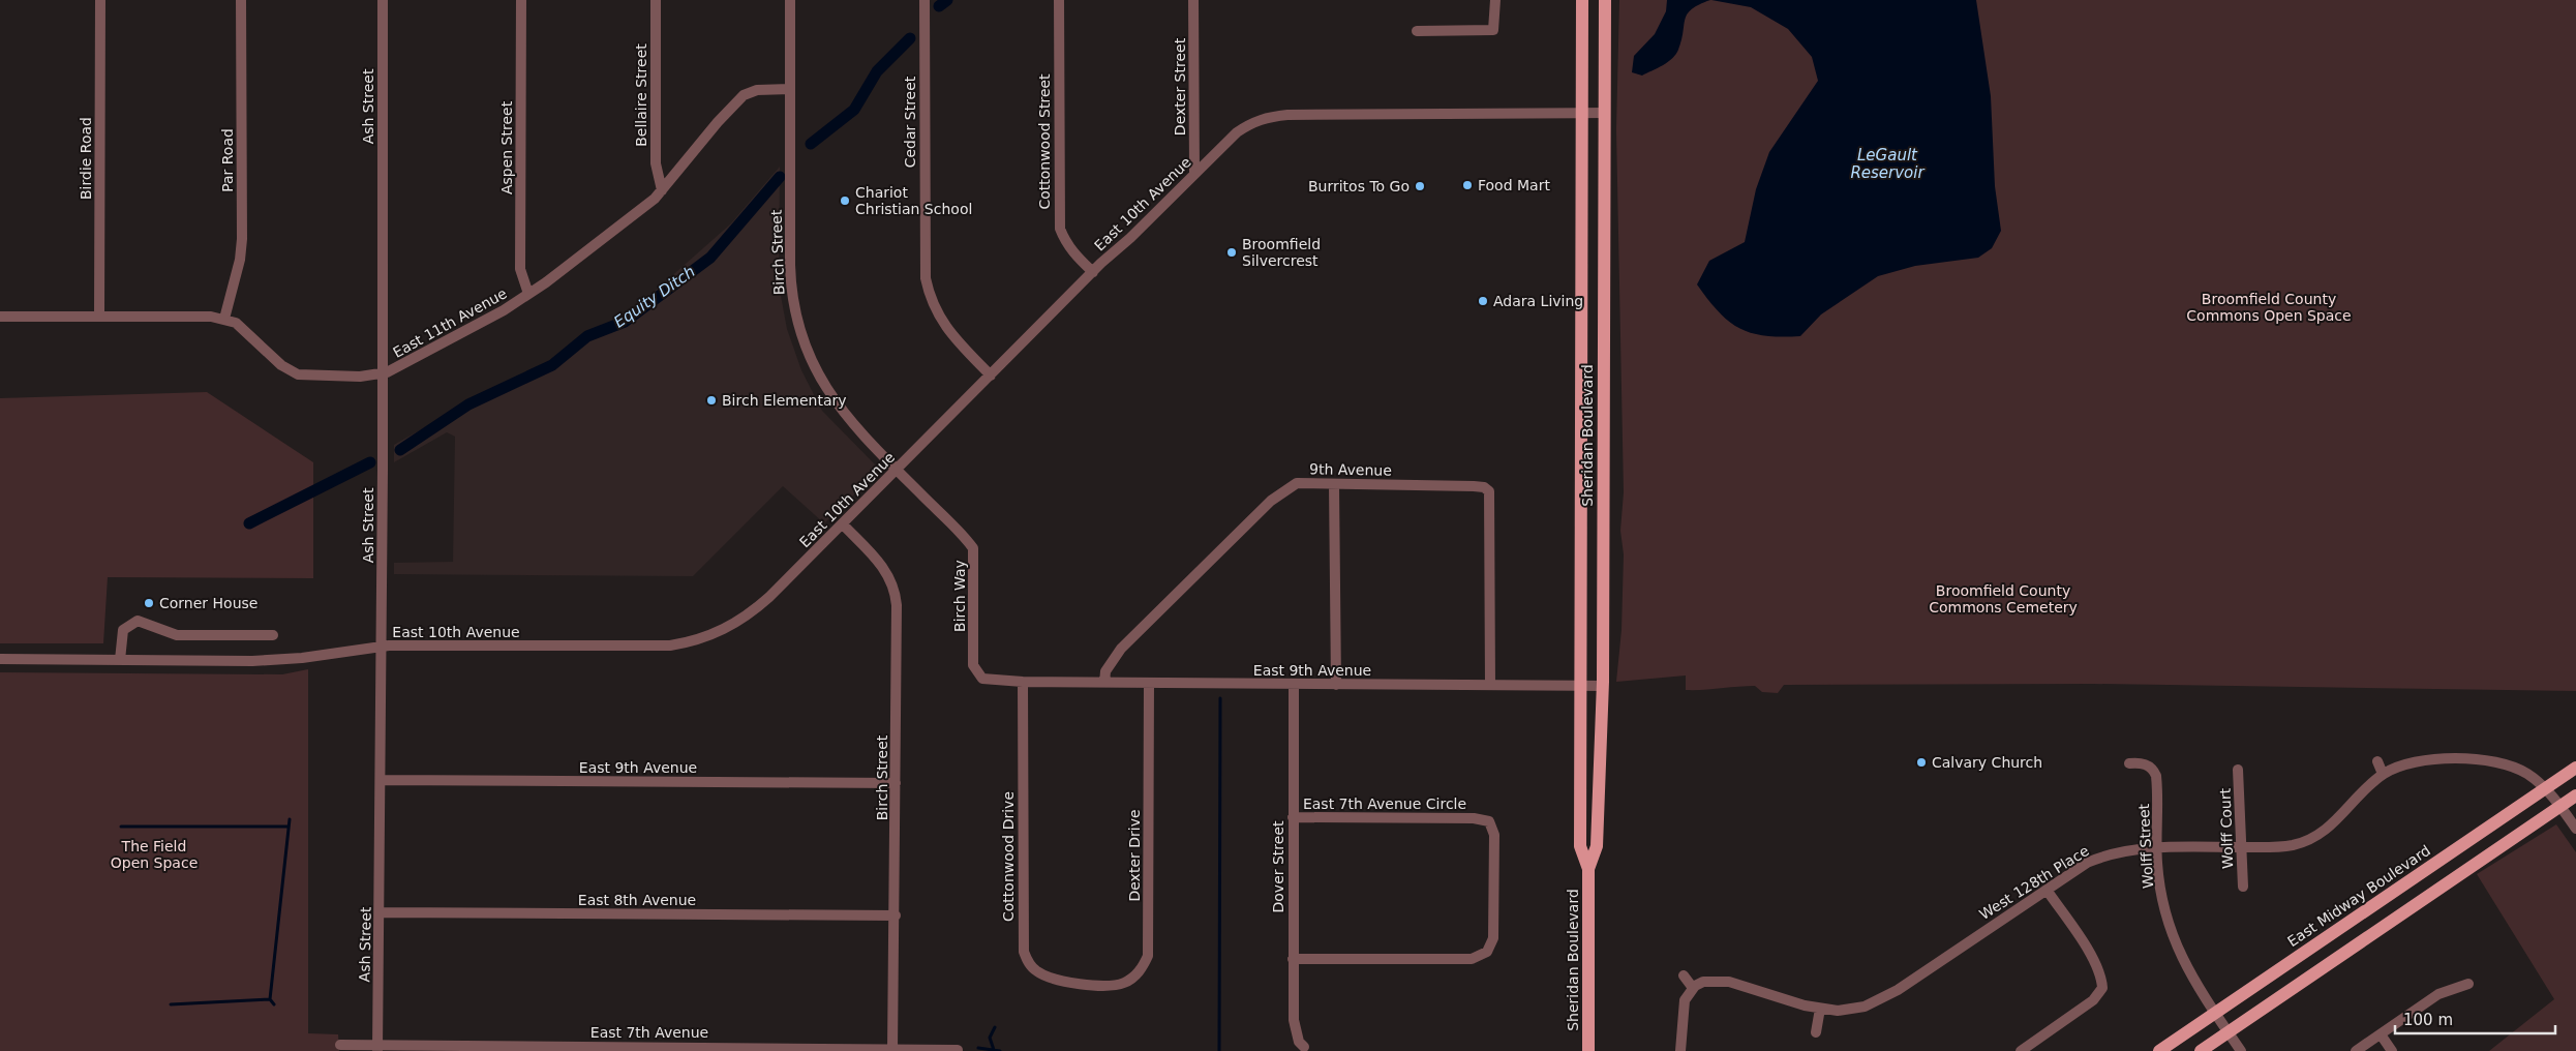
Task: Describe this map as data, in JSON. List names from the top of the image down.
{
  "streets": {
    "main road": ["Sheridan Boulevard", "East Midway Boulevard"],
    "street": [
      "Dexter Street",
      "Bellaire Street",
      "Ash Street",
      "Cedar Street",
      "Cottonwood Street",
      "Aspen Street",
      "Birdie Road",
      "Par Road",
      "East 10th Avenue",
      "Birch Street",
      "East 11th Avenue",
      "9th Avenue",
      "Birch Way",
      "East 9th Avenue",
      "East 7th Avenue Circle",
      "Wolff Court",
      "Wolff Street",
      "Dexter Drive",
      "Cottonwood Drive",
      "Dover Street",
      "West 128th Place",
      "East 8th Avenue",
      "East 7th Avenue"
    ]
  },
  "crossings": [
    ["Dexter Street", "East 10th Avenue"],
    ["Bellaire Street", "East 11th Avenue"],
    ["Ash Street", "East 10th Avenue"],
    ["Ash Street", "East 11th Avenue"],
    ["Ash Street", "East 9th Avenue"],
    ["Ash Street", "East 8th Avenue"],
    ["Ash Street", "East 7th Avenue"],
    ["Cedar Street", "East 10th Avenue"],
    ["Cottonwood Street", "East 10th Avenue"],
    ["Aspen Street", "East 11th Avenue"],
    ["Birdie Road", "East 11th Avenue"],
    ["Par Road", "East 11th Avenue"],
    ["East 10th Avenue", "Birch Street"],
    ["East 10th Avenue", "Sheridan Boulevard"],
    ["East 10th Avenue", "Birch Way"],
    ["Birch Street", "East 11th Avenue"],
    ["Birch Street", "Birch Way"],
    ["Birch Street", "East 9th Avenue"],
    ["Birch Street", "East 8th Avenue"],
    ["Birch Street", "East 7th Avenue"],
    ["Sheridan Boulevard", "East 9th Avenue"],
    ["9th Avenue", "East 9th Avenue"],
    ["Birch Way", "East 9th Avenue"],
    ["Birch Way", "Cottonwood Drive"],
    ["East 9th Avenue", "Dexter Drive"],
    ["East 9th Avenue", "Cottonwood Drive"],
    ["East 9th Avenue", "Dover Street"],
    ["East 7th Avenue Circle", "Dover Street"],
    ["Wolff Court", "West 128th Place"],
    ["Wolff Street", "West 128th Place"],
    ["Wolff Street", "East Midway Boulevard"],
    ["Dexter Drive", "Cottonwood Drive"],
    ["West 128th Place", "East Midway Boulevard"]
  ],
  "water": ["LeGault Reservoir", "Equity Ditch"],
  "parks": ["Broomfield County Commons Open Space", "Broomfield County Commons Cemetery", "The Field Open Space"],
  "places": [
    "Food Mart",
    "Burritos To Go",
    "Chariot Christian School",
    "Broomfield Silvercrest",
    "Adara Living",
    "Birch Elementary",
    "Corner House",
    "Calvary Church"
  ],
  "scale_bar": "100 m"
}
